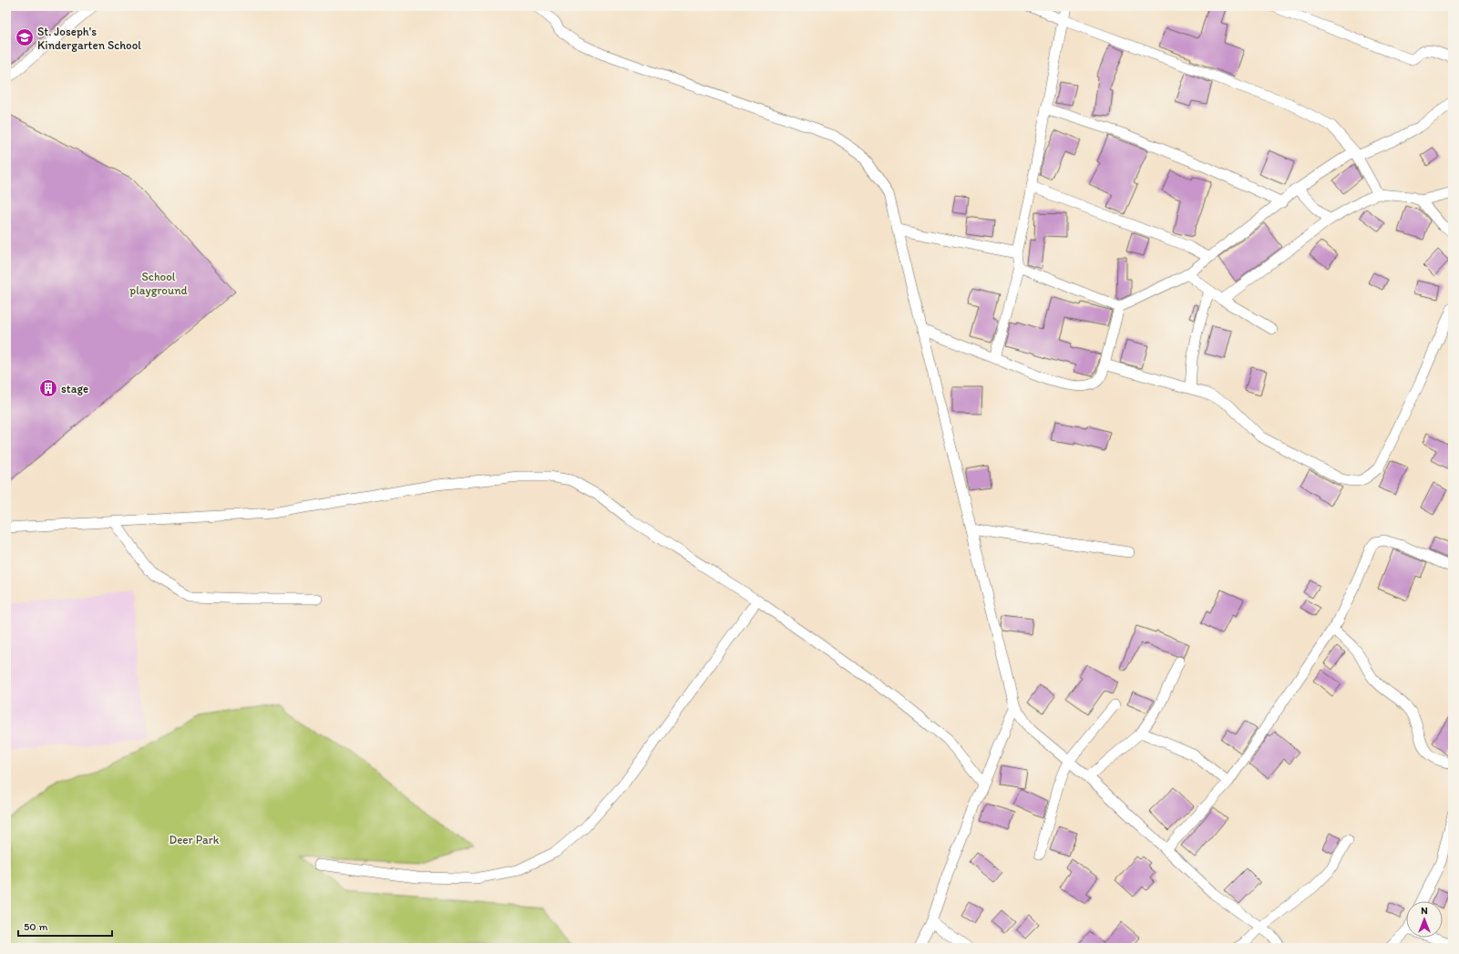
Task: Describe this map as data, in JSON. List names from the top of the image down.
{
  "parks": ["School playground", "Deer Park"],
  "places": {
    "school or university": ["St. Joseph's Kindergarten School"],
    "building": ["stage"]
  },
  "scale_bar": "50 m",
  "north": "top"
}
